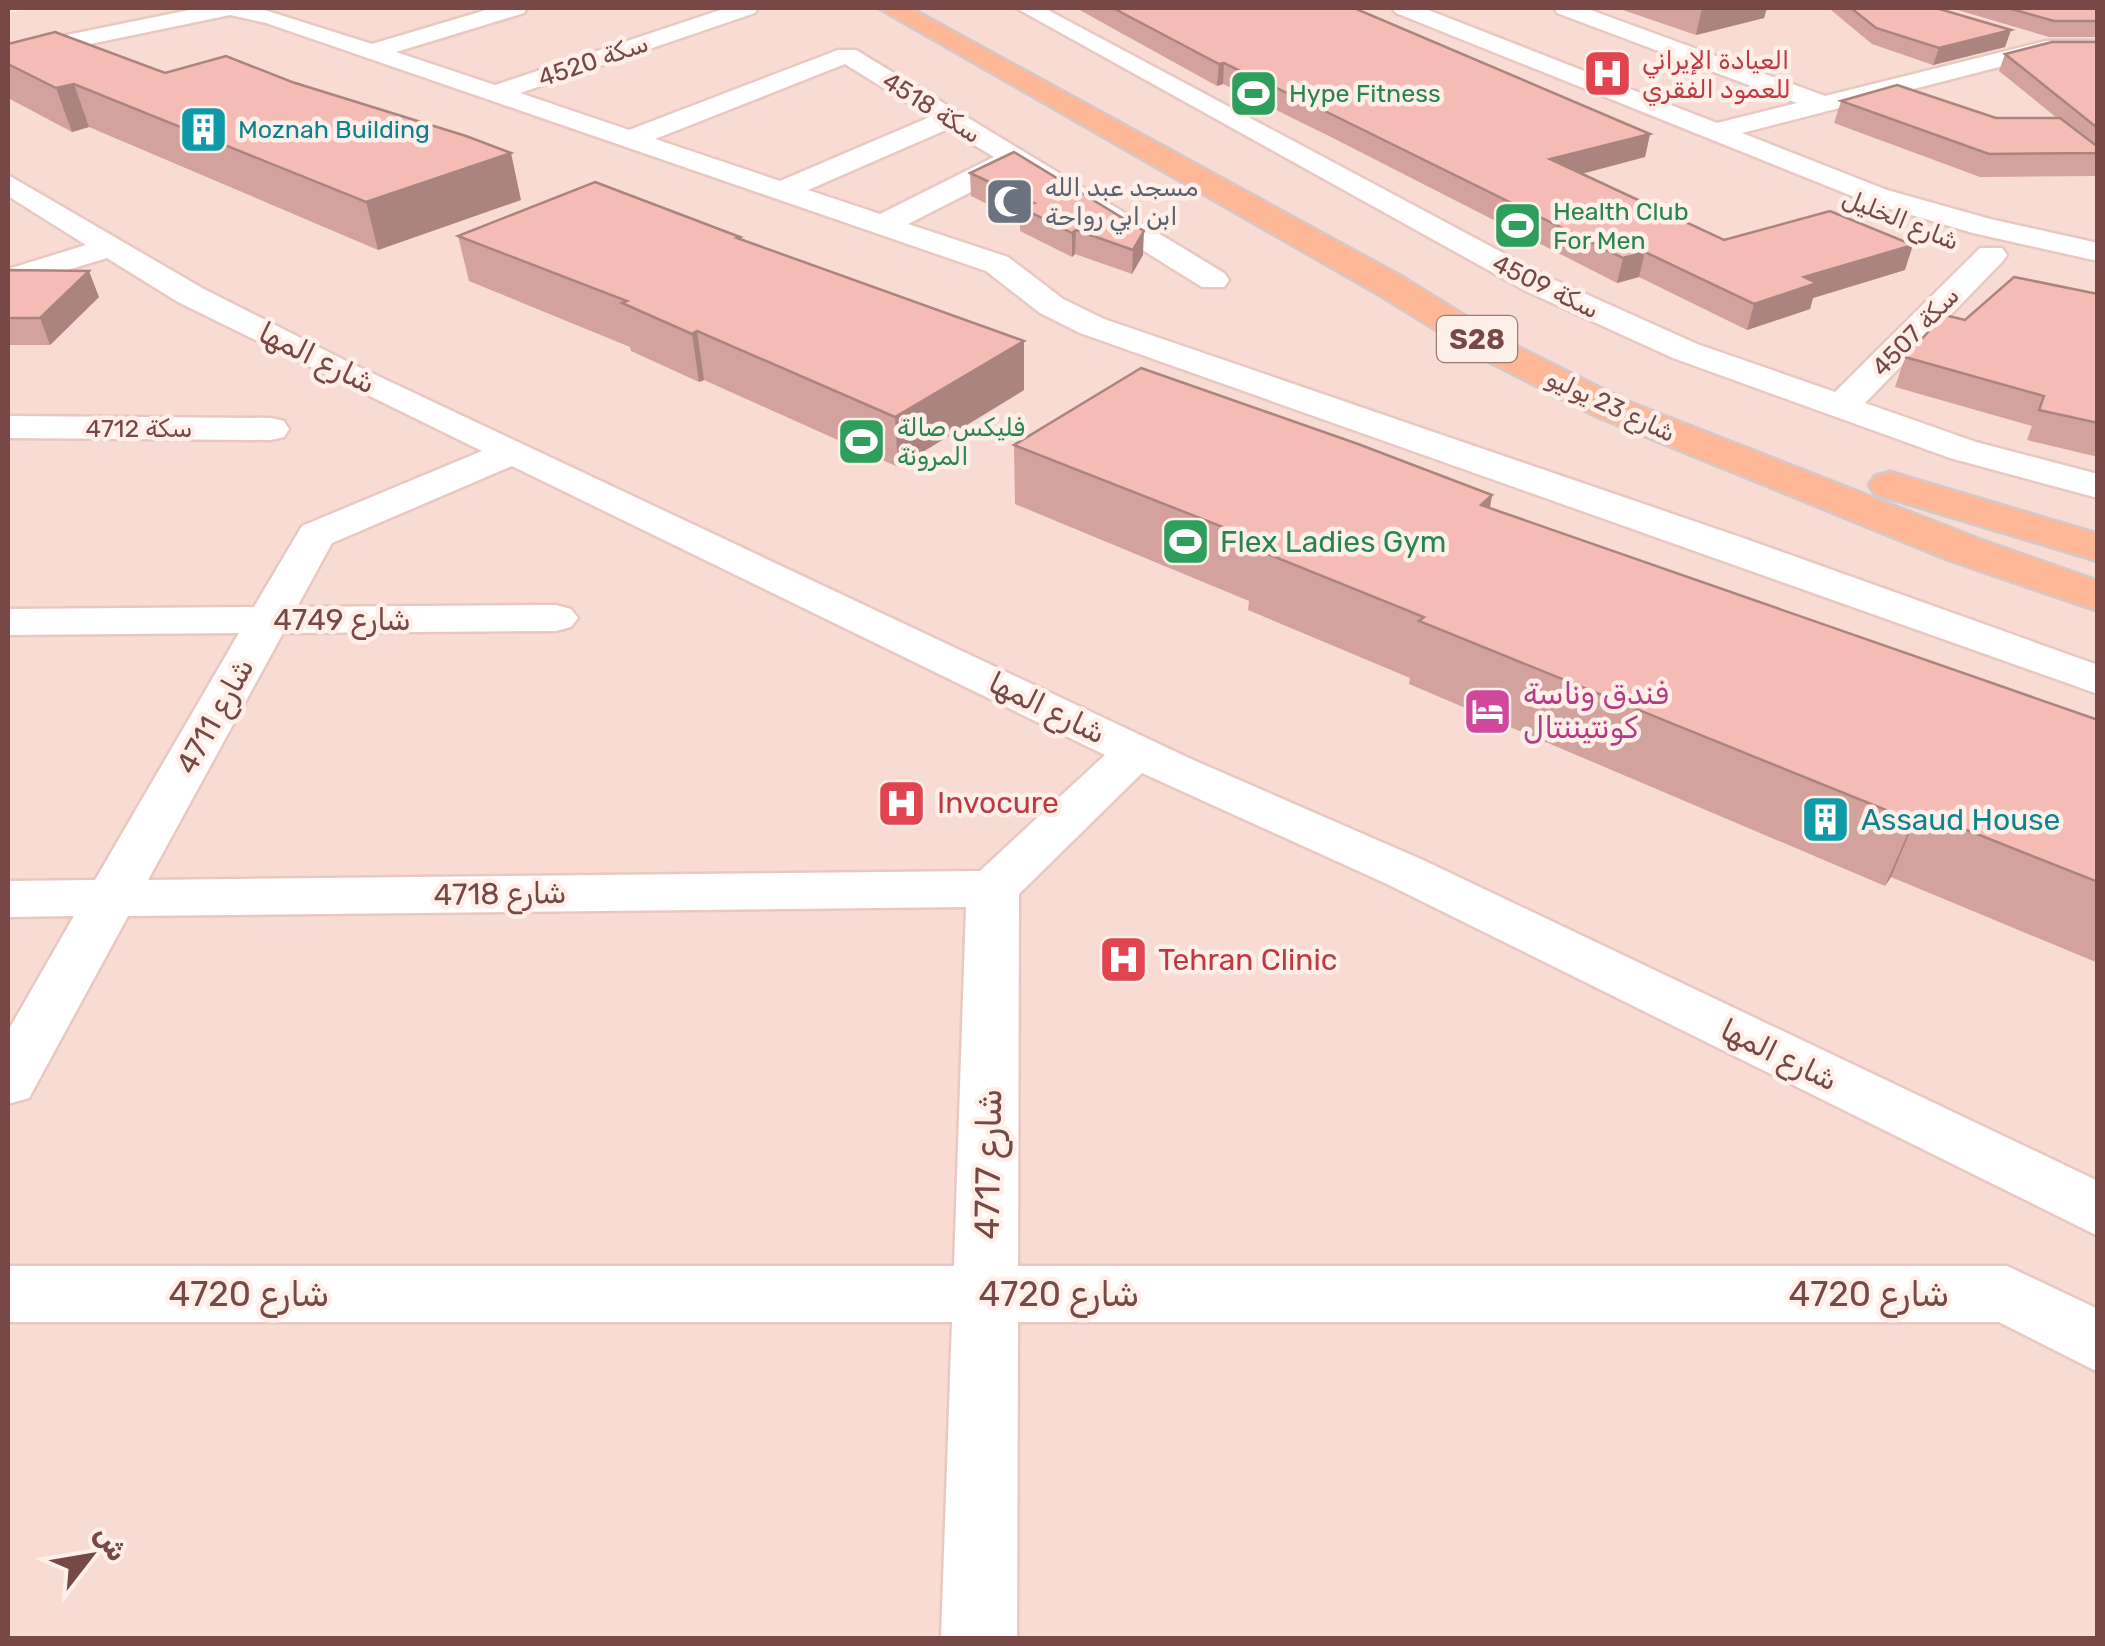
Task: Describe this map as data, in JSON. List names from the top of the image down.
{
  "streets": {
    "main road": ["S28", "شارع 23 يوليو"],
    "street": [
      "سكة 4520",
      "سكة 4518",
      "شارع الخليل",
      "سكة 4509",
      "سكة 4507",
      "شارع المها",
      "سكة 4712",
      "4749 شارع",
      "4711 شارع",
      "4718 شارع",
      "4717 شارع",
      "4720 شارع"
    ]
  },
  "crossings": [
    ["شارع الخليل", "سكة 4507"],
    ["سكة 4509", "سكة 4507"],
    ["شارع المها", "4711 شارع"],
    ["4749 شارع", "4711 شارع"],
    ["4711 شارع", "4718 شارع"],
    ["4718 شارع", "4717 شارع"],
    ["4717 شارع", "4720 شارع"]
  ],
  "places": {
    "hospital": ["العيادة الإيراني للعمود الفقري", "Invocure", "Tehran Clinic"],
    "sports": [
      "Hype Fitness",
      "Health Club For Men",
      "فليكس صالة المرونة",
      "Flex Ladies Gym"
    ],
    "building": ["Moznah Building", "Assaud House"],
    "mosque": ["مسجد عبد الله ابن ابي رواحة"],
    "hotel": ["فندق وناسة كونتيننتال"]
  },
  "north": "top right"
}
